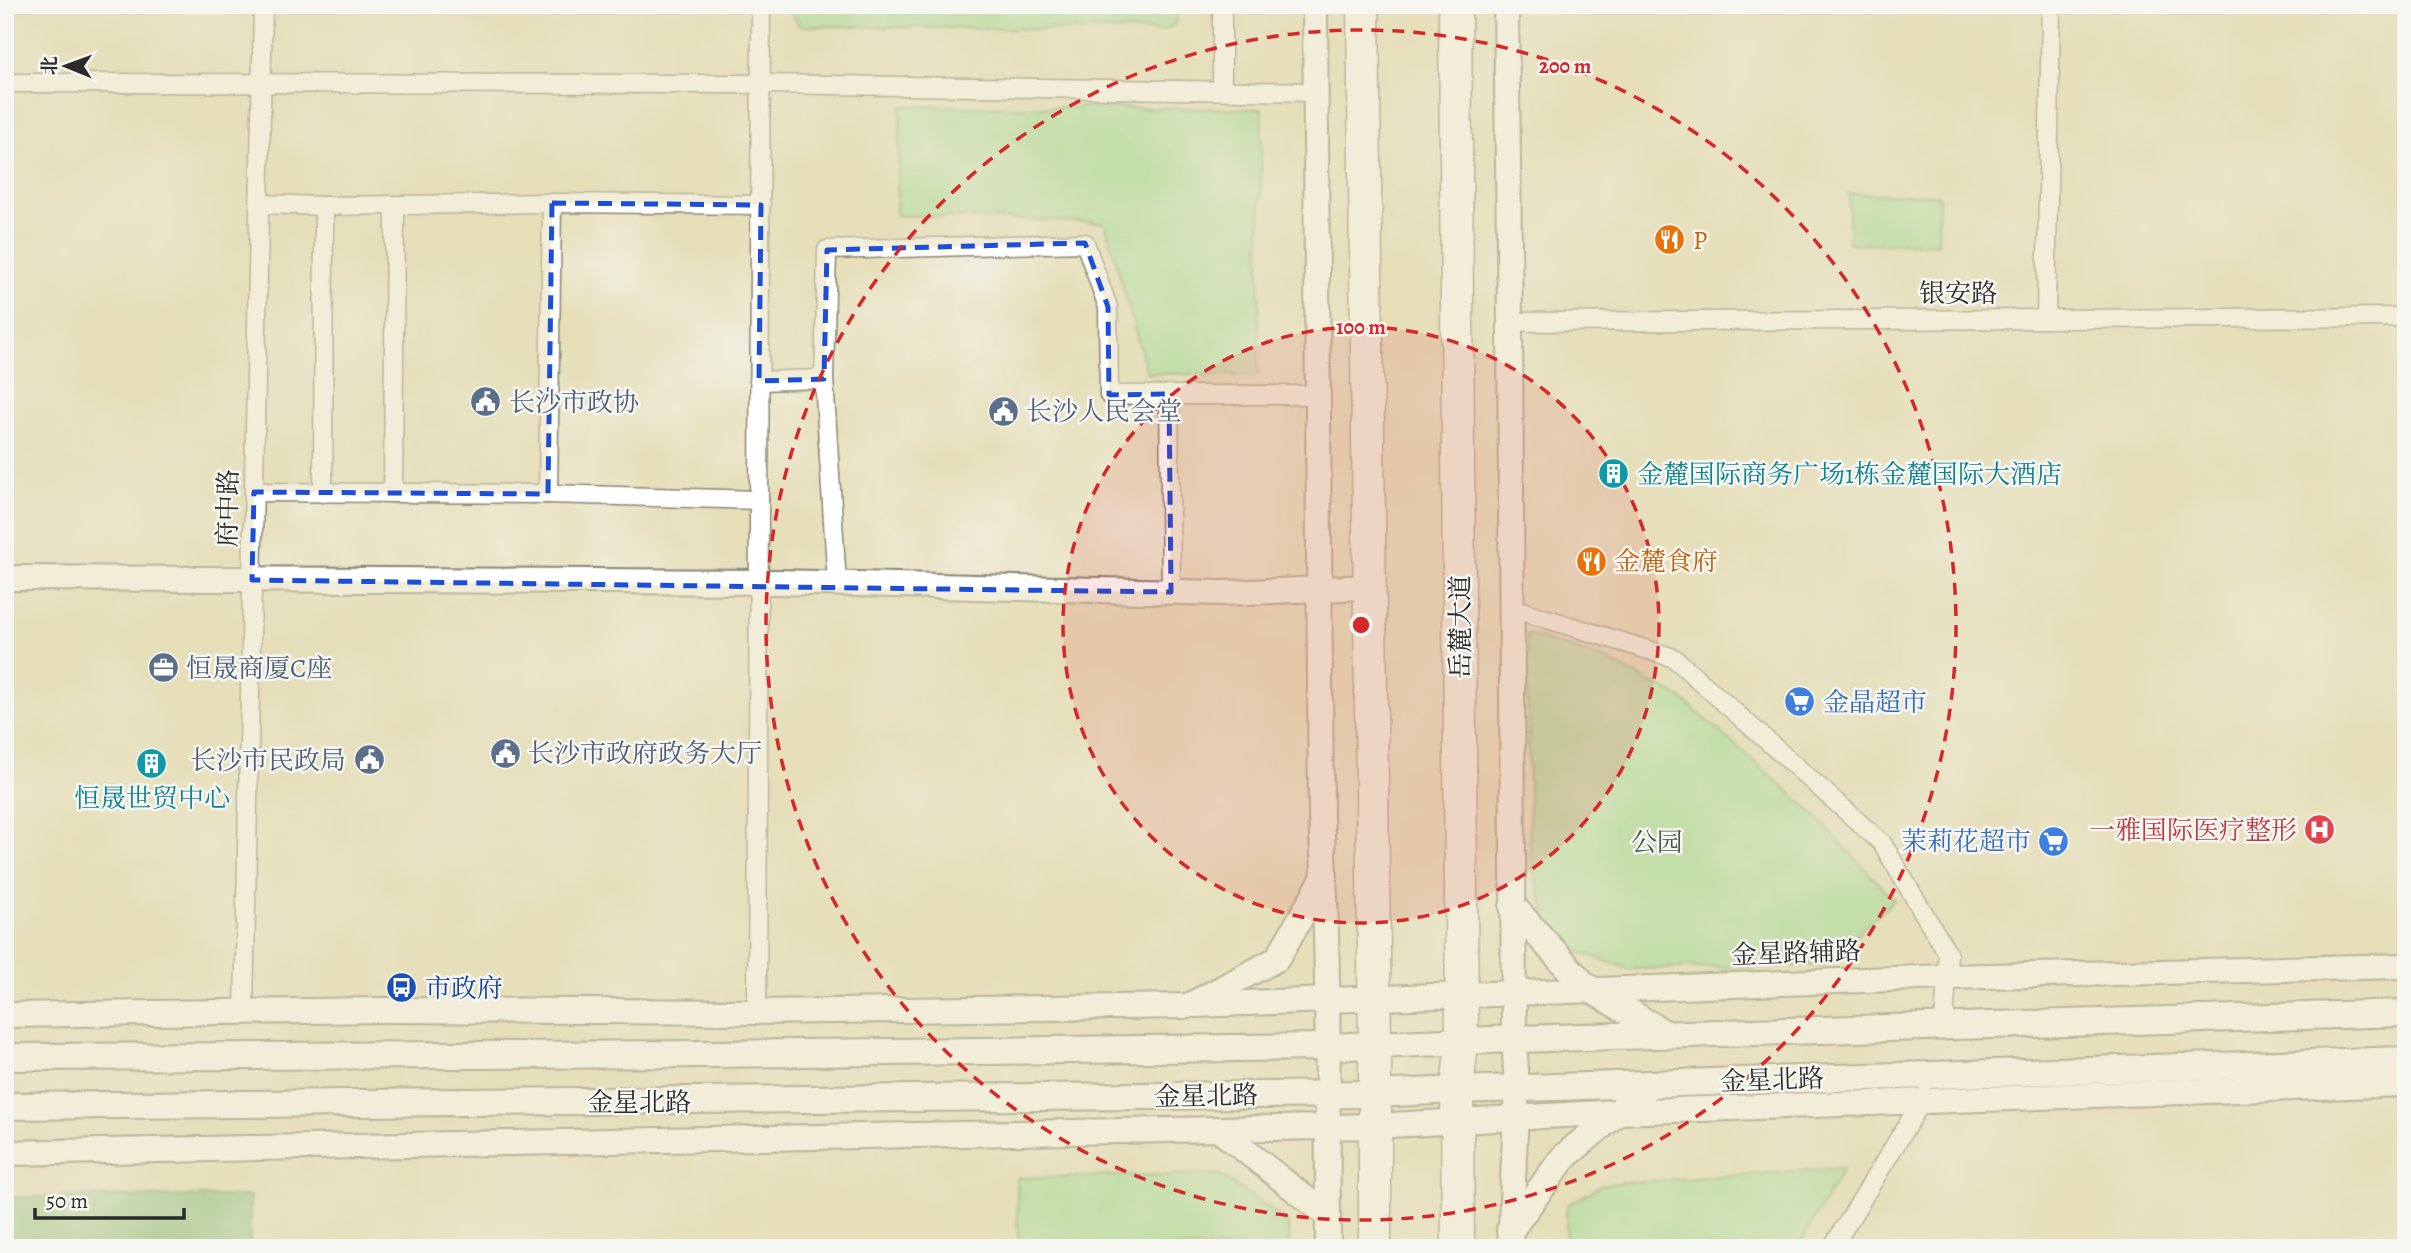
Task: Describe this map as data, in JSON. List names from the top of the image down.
{
  "streets": {
    "highway": ["岳麓大道"],
    "main road": ["金星北路"],
    "street": ["银安路", "府中路", "金星路辅路"]
  },
  "crossings": [
    ["府中路", "金星路辅路"],
    ["岳麓大道", "金星路辅路"],
    ["岳麓大道", "金星北路"]
  ],
  "parks": ["公园"],
  "places": {
    "restaurant": ["P", "金麓食府"],
    "public building": [
      "长沙市政协",
      "长沙人民会堂",
      "长沙市政府政务大厅",
      "长沙市民政局"
    ],
    "building": ["金麓国际商务广场1栋金麓国际大酒店", "恒晟世贸中心"],
    "office": ["恒晟商厦C座"],
    "supermarket": ["金晶超市", "茉莉花超市"],
    "hospital": ["一雅国际医疗整形"],
    "bus stop": ["市政府"]
  },
  "scale_bar": "50 m",
  "north": "left",
  "rings": ["200 m", "100 m"]
}
